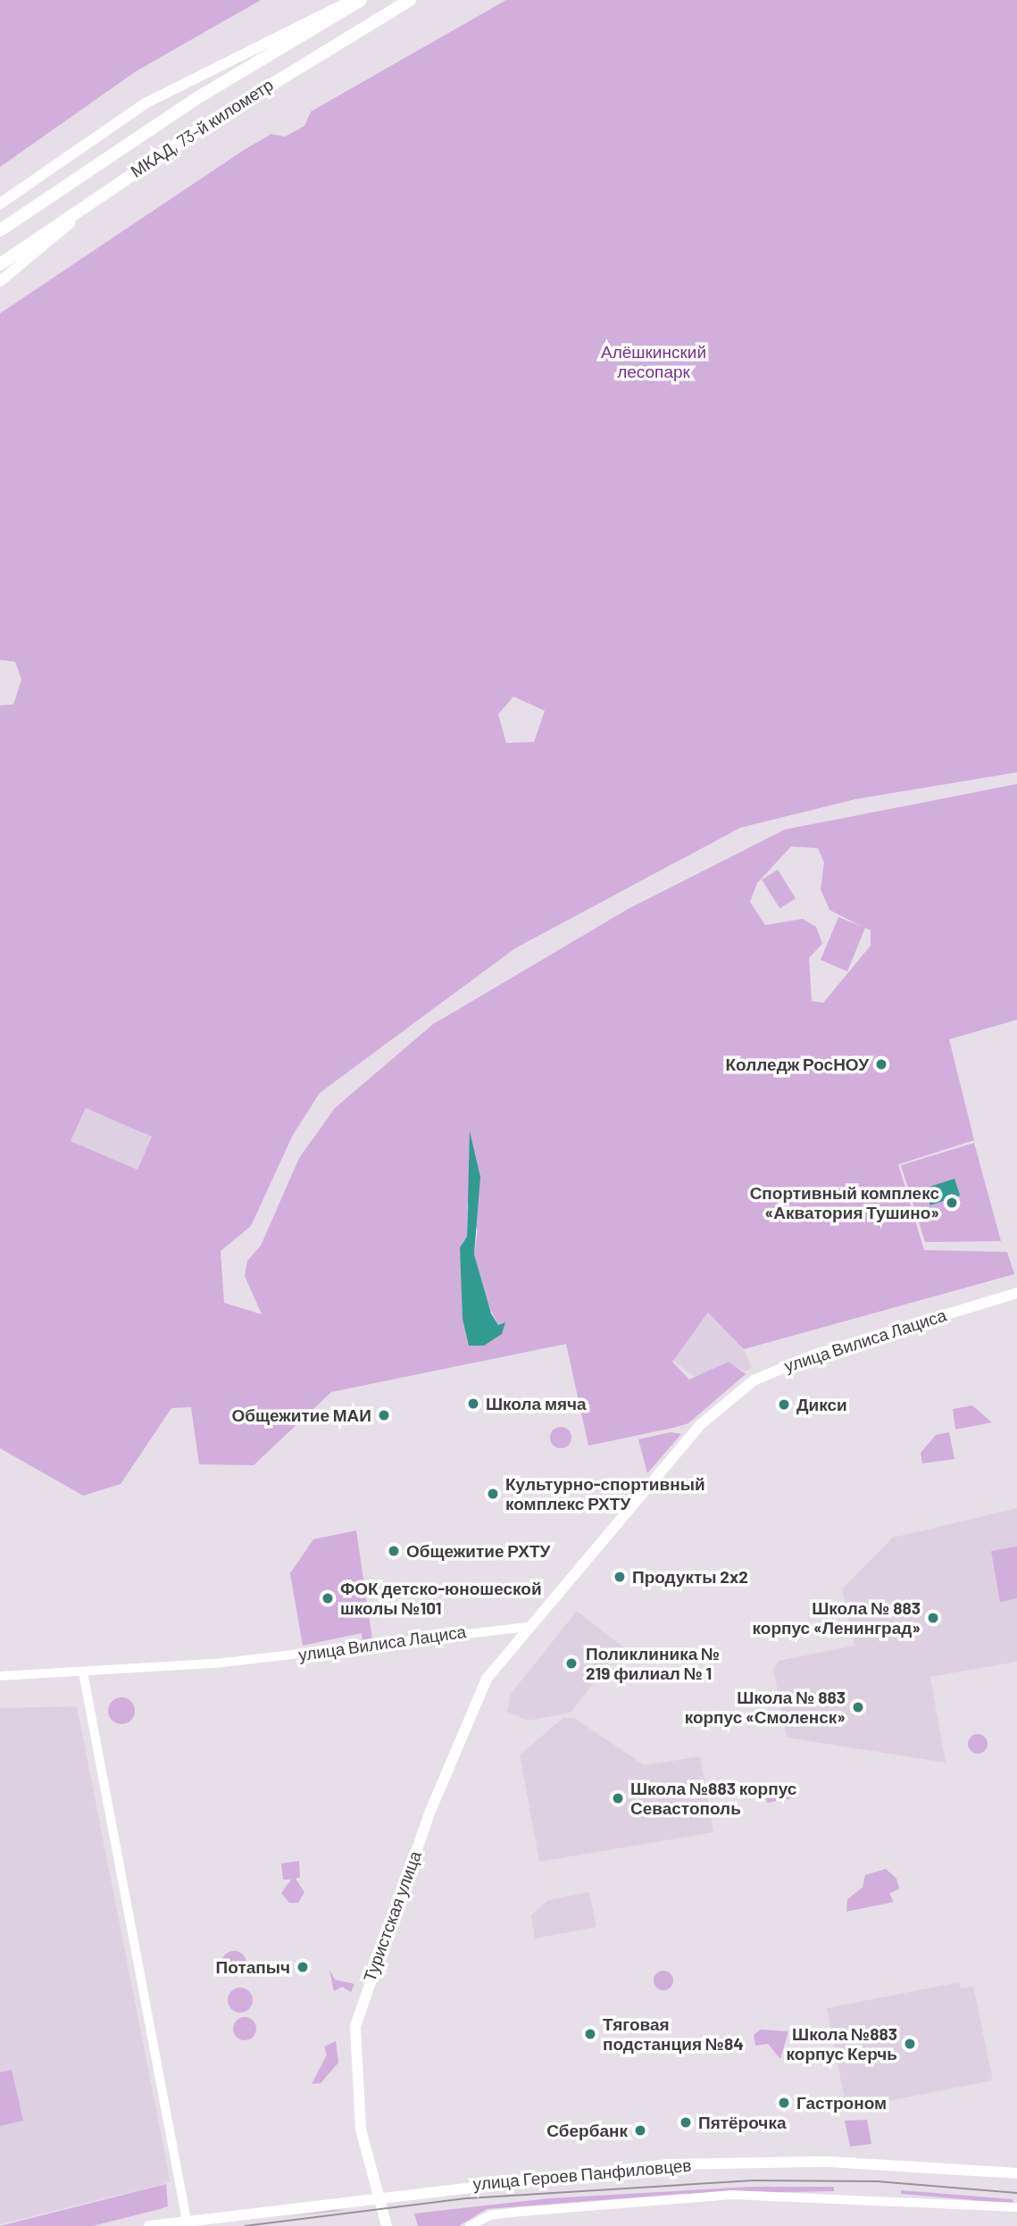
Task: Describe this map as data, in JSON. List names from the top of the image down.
{
  "streets": {
    "highway": ["МКАД, 73-й километр"],
    "main road": ["улица Вилиса Лациса", "Туристская улица", "улица Героев Панфиловцев"]
  },
  "crossings": [
    ["улица Вилиса Лациса", "Туристская улица"],
    ["Туристская улица", "улица Героев Панфиловцев"]
  ],
  "parks": ["Алёшкинский лесопарк"],
  "places": [
    "Колледж РосНОУ",
    "Спортивный комплекс «Акватория Тушино»",
    "Школа мяча",
    "Дикси",
    "Общежитие МАИ",
    "Культурно-спортивный комплекс РХТУ",
    "Общежитие РХТУ",
    "Продукты 2x2",
    "ФОК детско-юношеской школы №101",
    "Школа № 883 корпус «Ленинград»",
    "Поликлиника № 219 филиал № 1",
    "Школа № 883 корпус «Смоленск»",
    "Школа №883 корпус Севастополь",
    "Потапыч",
    "Тяговая подстанция №84",
    "Школа №883 корпус Керчь",
    "Гастроном",
    "Пятёрочка",
    "Сбербанк"
  ]
}
